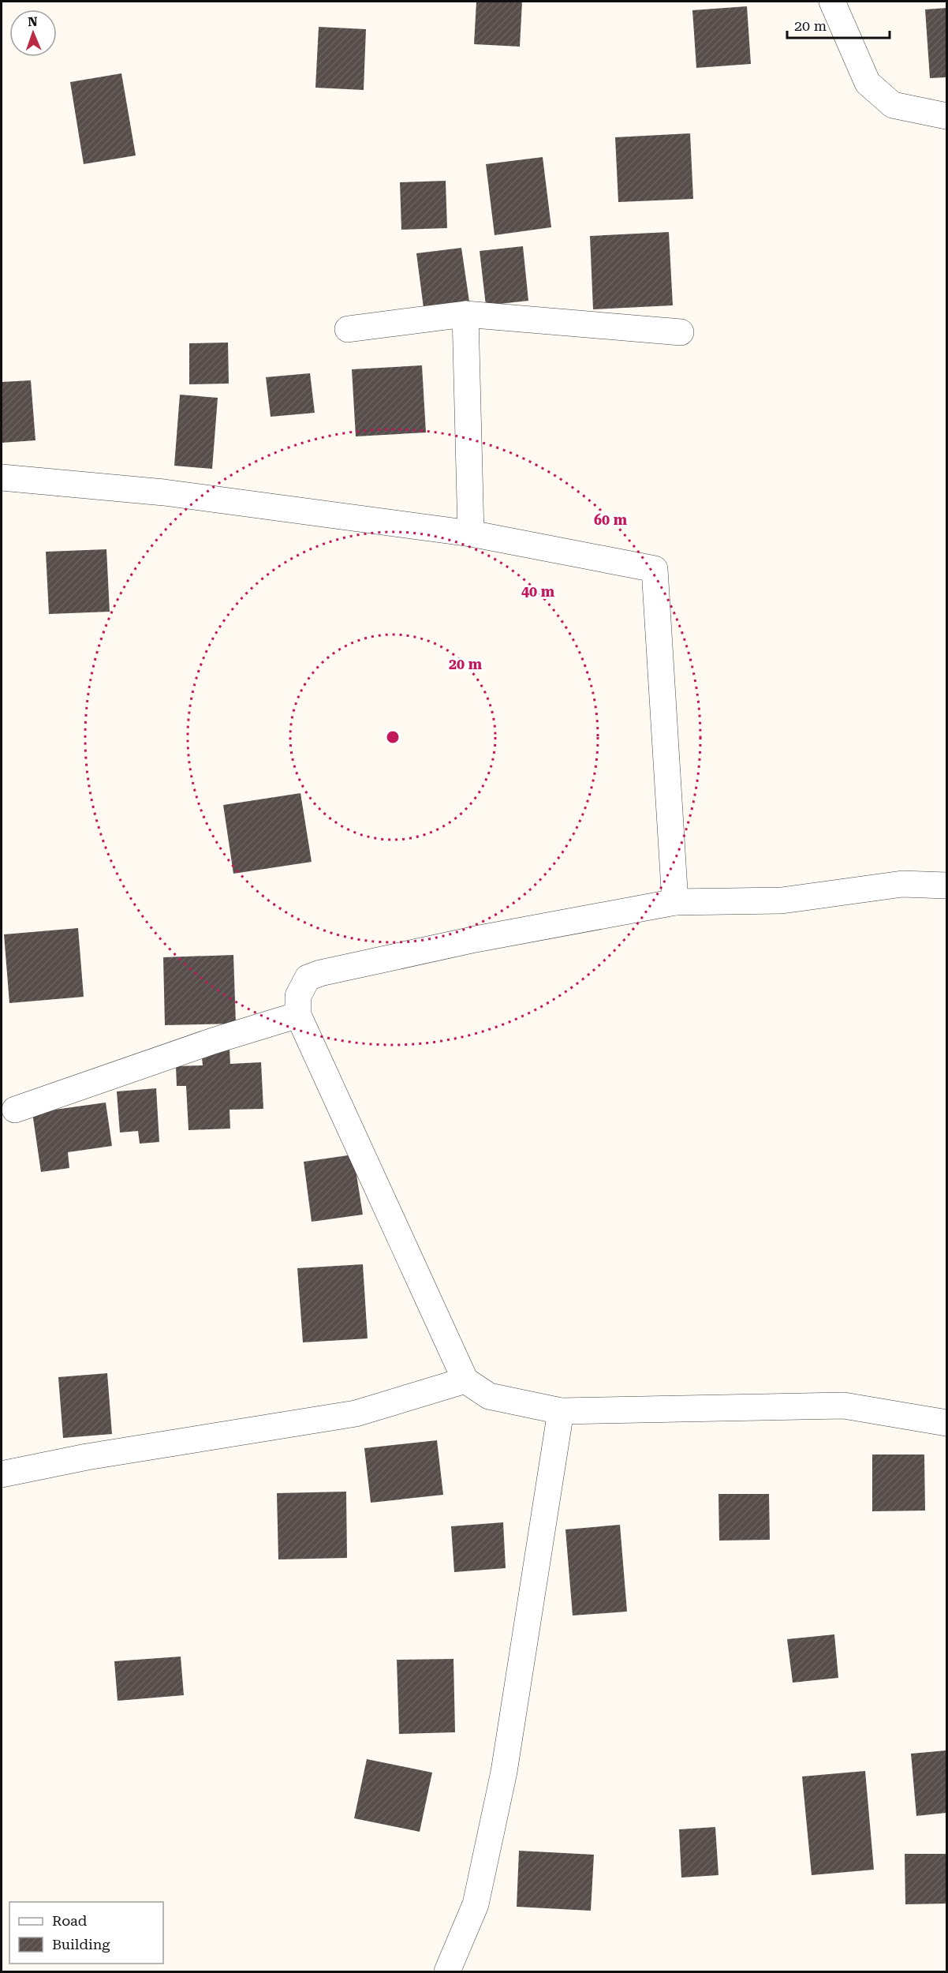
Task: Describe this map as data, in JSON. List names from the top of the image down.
{
  "legend": ["Road", "Building"],
  "scale_bar": "20 m",
  "north": "top",
  "rings": ["60 m", "40 m", "20 m"]
}
